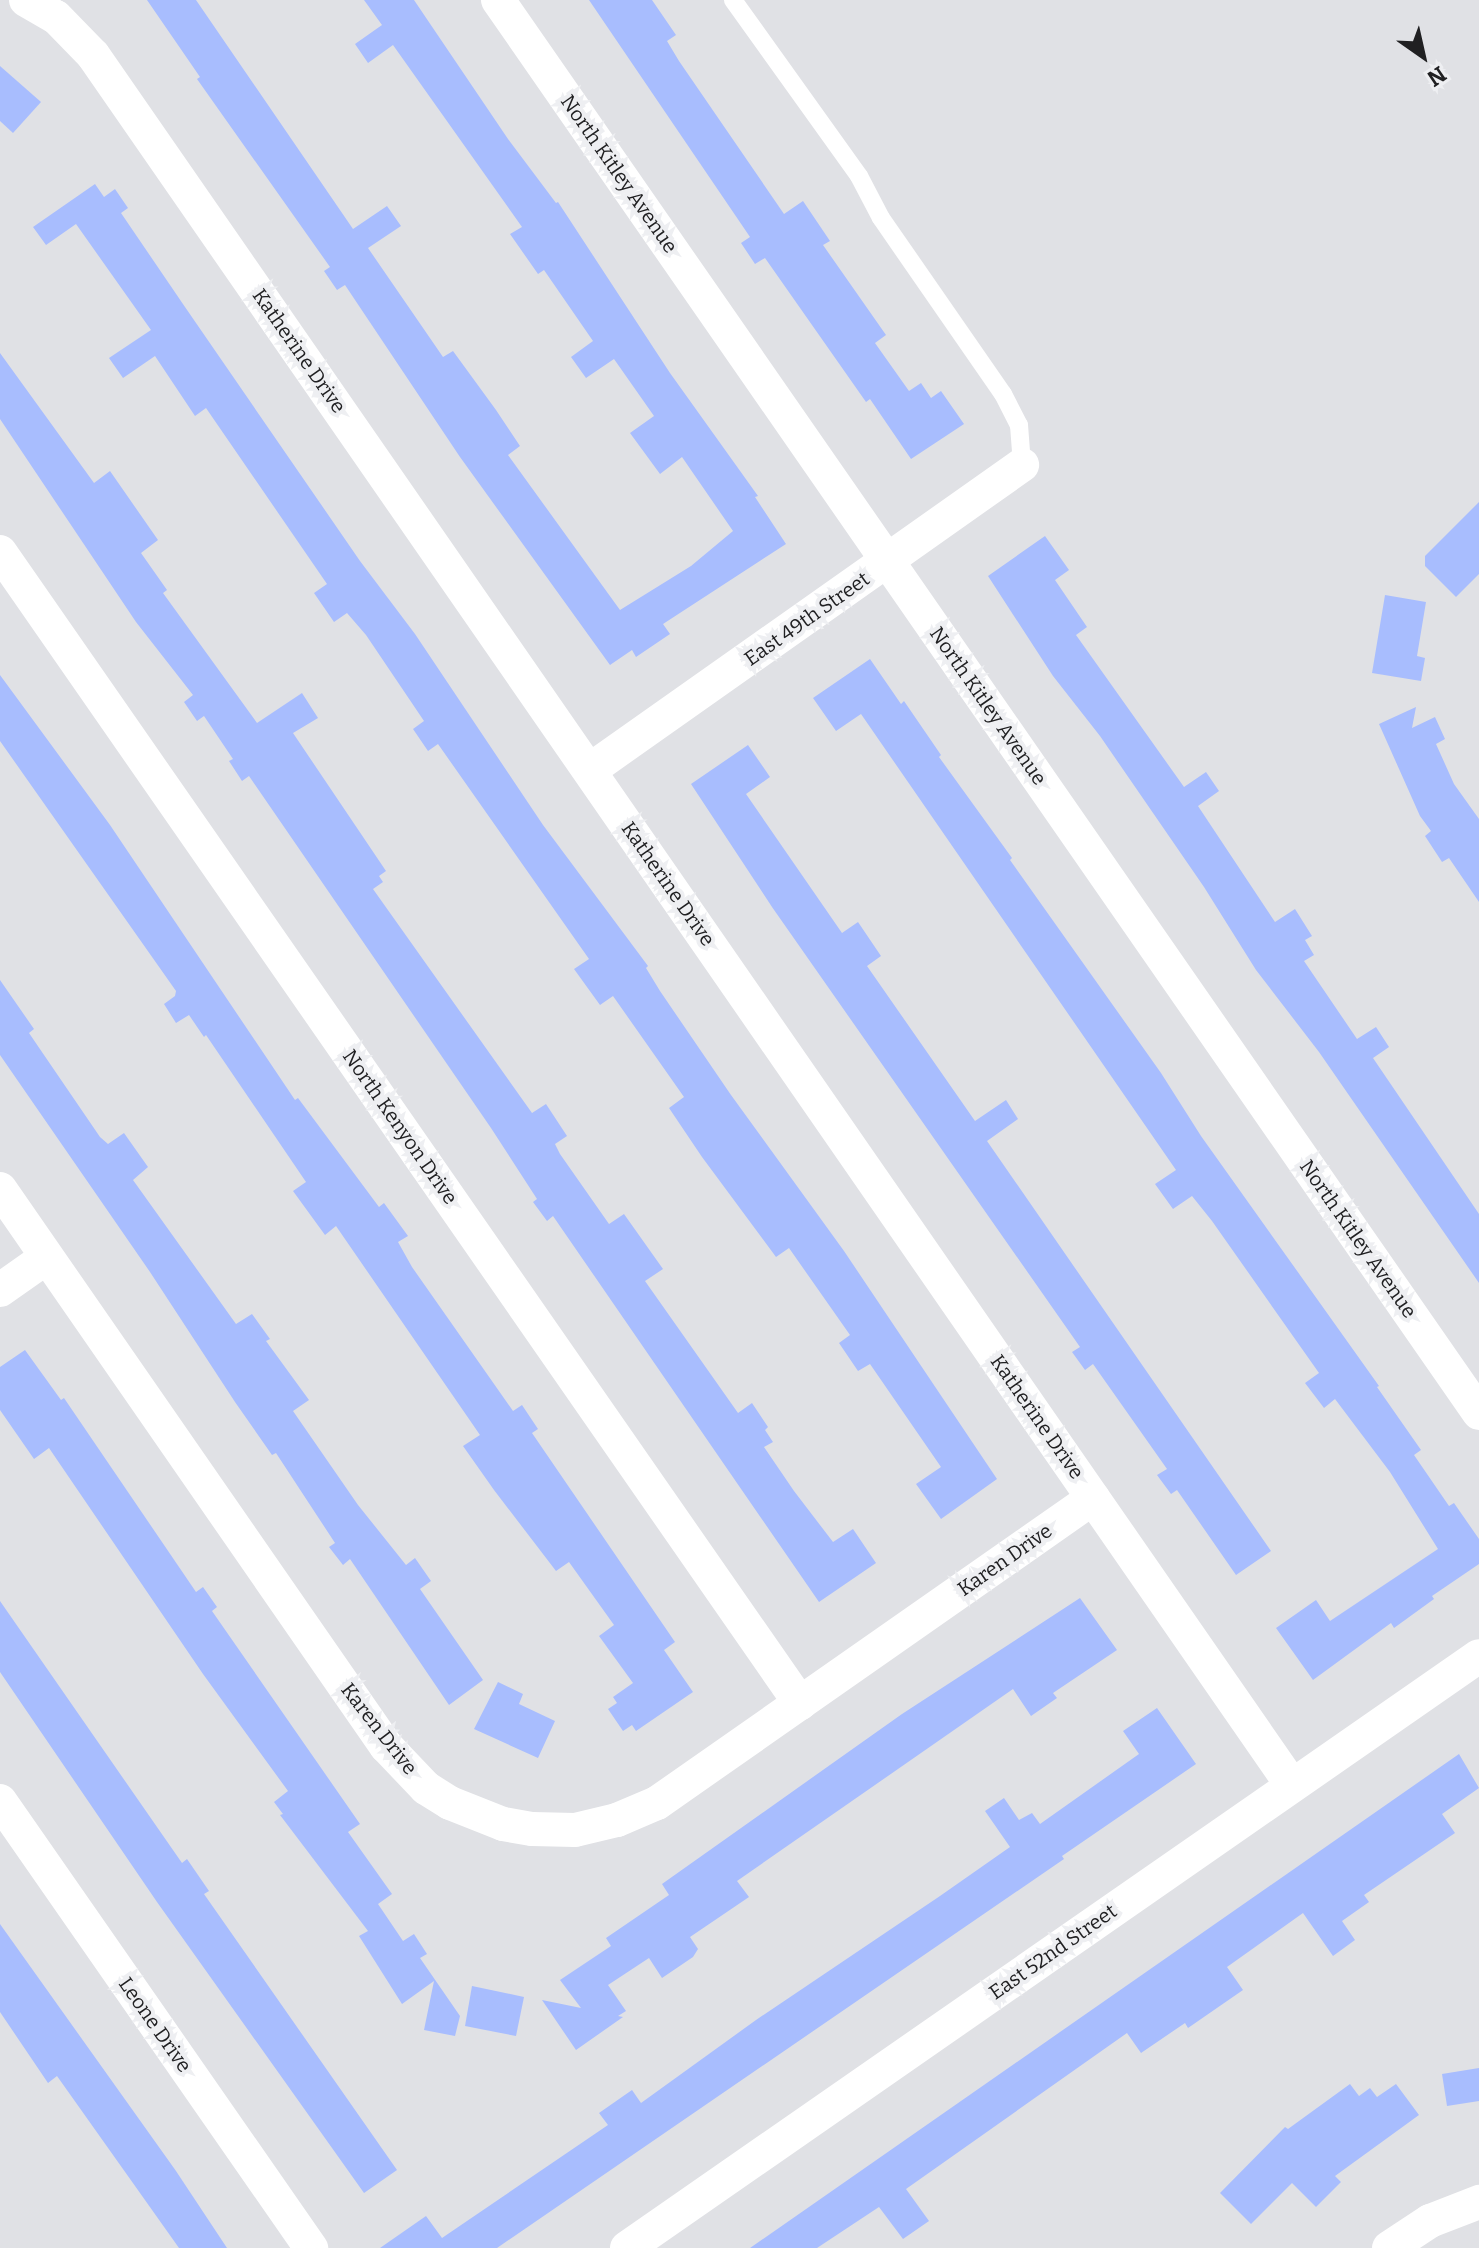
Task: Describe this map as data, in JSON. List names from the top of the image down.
{
  "streets": {
    "street": [
      "North Kitley Avenue",
      "Katherine Drive",
      "East 49th Street",
      "North Kenyon Drive",
      "Karen Drive",
      "East 52nd Street",
      "Leone Drive"
    ]
  },
  "crossings": [
    ["North Kitley Avenue", "East 49th Street"],
    ["Katherine Drive", "East 49th Street"],
    ["Katherine Drive", "Karen Drive"],
    ["Katherine Drive", "East 52nd Street"],
    ["North Kenyon Drive", "Karen Drive"]
  ],
  "north": "bottom right"
}
